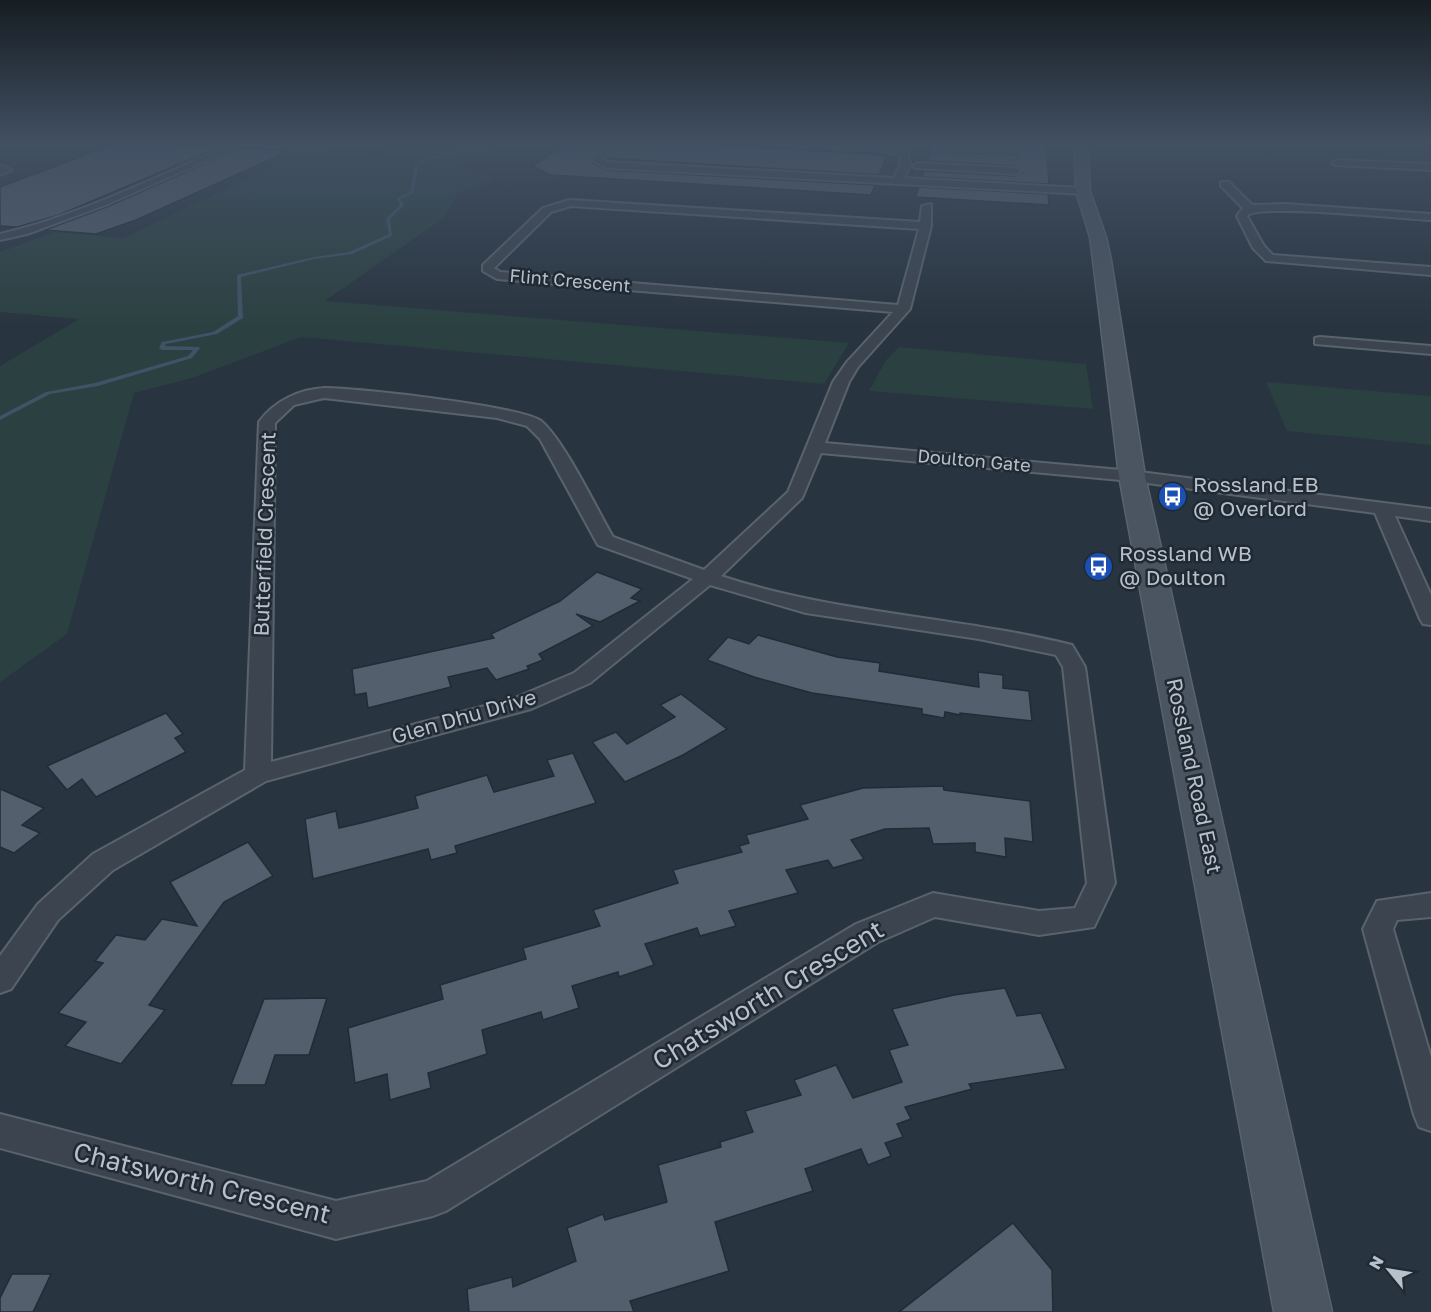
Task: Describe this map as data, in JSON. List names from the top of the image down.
{
  "streets": {
    "main road": ["Rossland Road East"],
    "street": [
      "Flint Crescent",
      "Doulton Gate",
      "Butterfield Crescent",
      "Glen Dhu Drive",
      "Chatsworth Crescent"
    ]
  },
  "crossings": [
    ["Flint Crescent", "Glen Dhu Drive"],
    ["Doulton Gate", "Glen Dhu Drive"],
    ["Doulton Gate", "Rossland Road East"],
    ["Butterfield Crescent", "Glen Dhu Drive"],
    ["Butterfield Crescent", "Chatsworth Crescent"],
    ["Glen Dhu Drive", "Chatsworth Crescent"]
  ],
  "places": {
    "bus stop": ["Rossland EB @ Overlord", "Rossland WB @ Doulton"]
  },
  "north": "top left"
}
